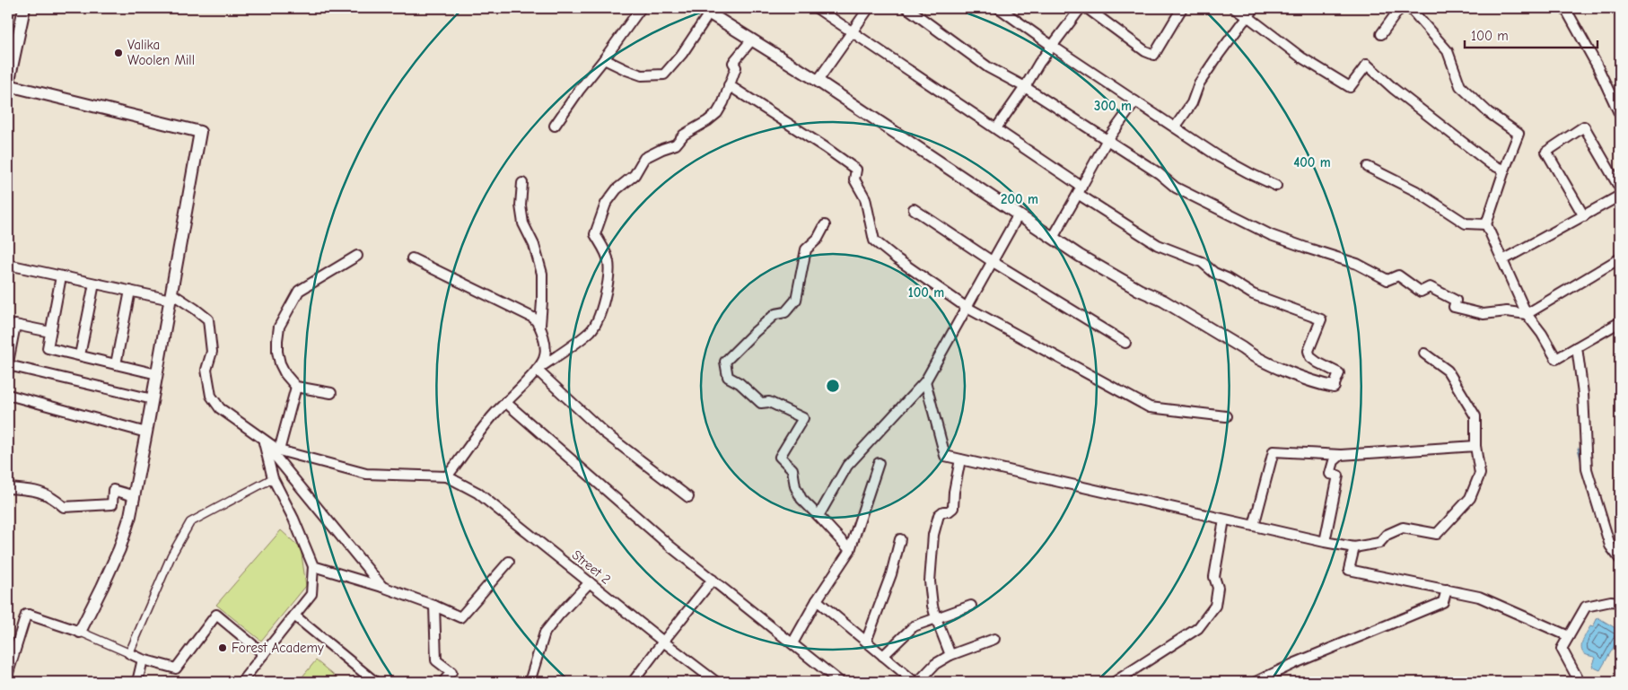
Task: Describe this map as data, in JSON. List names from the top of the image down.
{
  "streets": {
    "street": ["Street 2"]
  },
  "places": ["Valika Woolen Mill", "Forest Academy"],
  "scale_bar": "100 m",
  "rings": [
    "300 m",
    "400 m",
    "200 m",
    "100 m"
  ]
}
